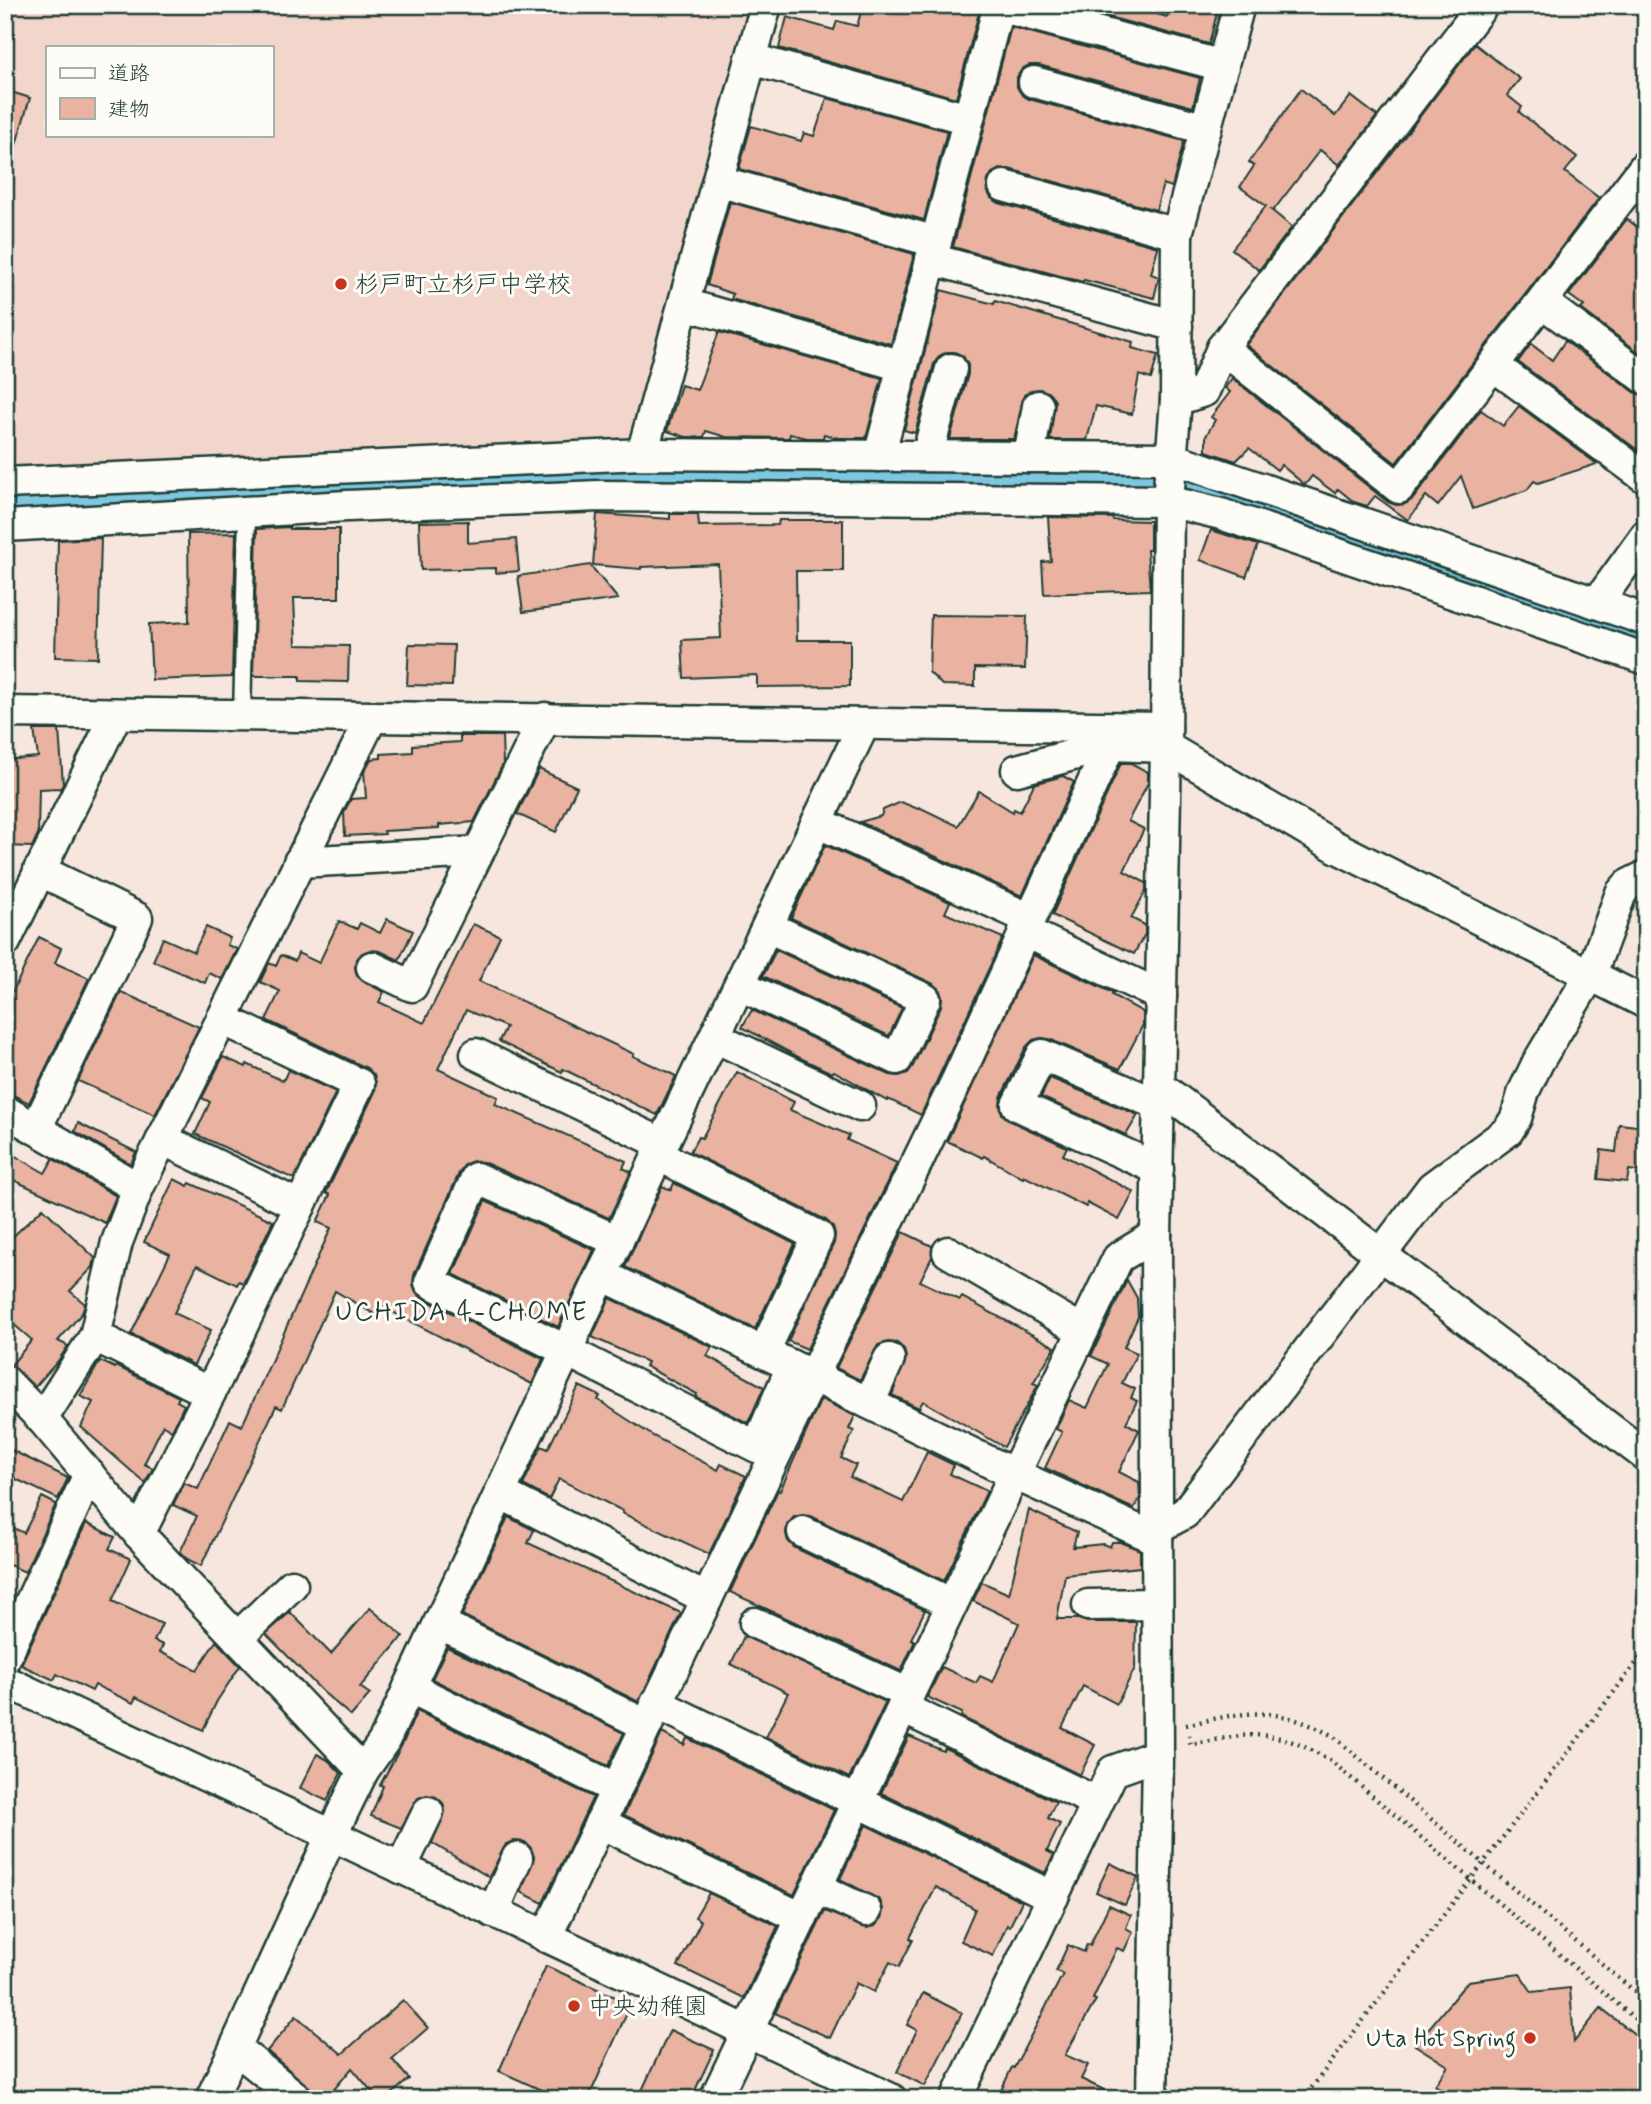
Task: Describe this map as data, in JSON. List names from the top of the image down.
{
  "districts": ["UCHIDA 4-CHOME"],
  "places": ["杉戸町立杉戸中学校", "中央幼稚園", "Uta Hot Spring"],
  "legend": ["道路", "建物"]
}
